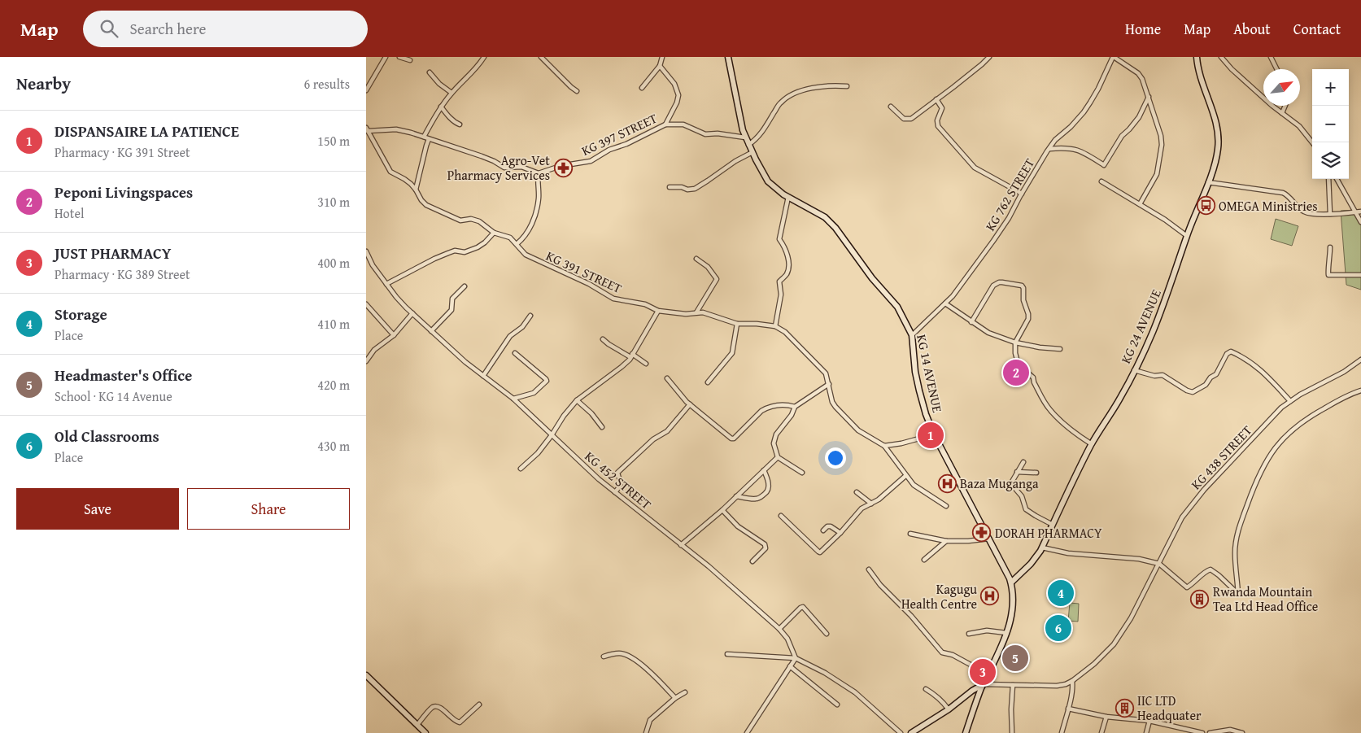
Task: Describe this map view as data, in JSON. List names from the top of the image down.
{
  "streets": {
    "main road": ["KG 24 AVENUE", "KG 14 AVENUE"],
    "street": [
      "KG 397 STREET",
      "KG 762 STREET",
      "KG 391 STREET",
      "KG 438 STREET",
      "KG 452 STREET"
    ]
  },
  "crossings": [
    ["KG 762 STREET", "KG 14 AVENUE"],
    ["KG 24 AVENUE", "KG 14 AVENUE"],
    ["KG 14 AVENUE", "KG 438 STREET"]
  ],
  "places": {
    "pharmacy": ["Agro-Vet Pharmacy Services", "DORAH PHARMACY"],
    "bus stop": ["OMEGA Ministries"],
    "hospital": ["Baza Muganga", "Kagugu Health Centre"],
    "building": ["Rwanda Mountain Tea Ltd Head Office", "IIC LTD Headquater"]
  },
  "north": "top right",
  "page": {
    "header": "Map",
    "search": "Search here",
    "nav": [
      "Home",
      "Map",
      "About",
      "Contact"
    ],
    "heading": ["Nearby", "6 results"],
    "map_buttons": ["+", "−"],
    "list": [
      {
        "mark": "1",
        "name": "DISPANSAIRE LA PATIENCE",
        "note": "Pharmacy · KG 391 Street",
        "value": "150 m"
      },
      {
        "mark": "2",
        "name": "Peponi Livingspaces",
        "note": "Hotel",
        "value": "310 m"
      },
      {
        "mark": "3",
        "name": "JUST PHARMACY",
        "note": "Pharmacy · KG 389 Street",
        "value": "400 m"
      },
      {
        "mark": "4",
        "name": "Storage",
        "note": "Place",
        "value": "410 m"
      },
      {
        "mark": "5",
        "name": "Headmaster's Office",
        "note": "School · KG 14 Avenue",
        "value": "420 m"
      },
      {
        "mark": "6",
        "name": "Old Classrooms",
        "note": "Place",
        "value": "430 m"
      }
    ],
    "pins": [
      "2",
      "1",
      "4",
      "6",
      "5",
      "3"
    ],
    "buttons": ["Save", "Share"]
  }
}
